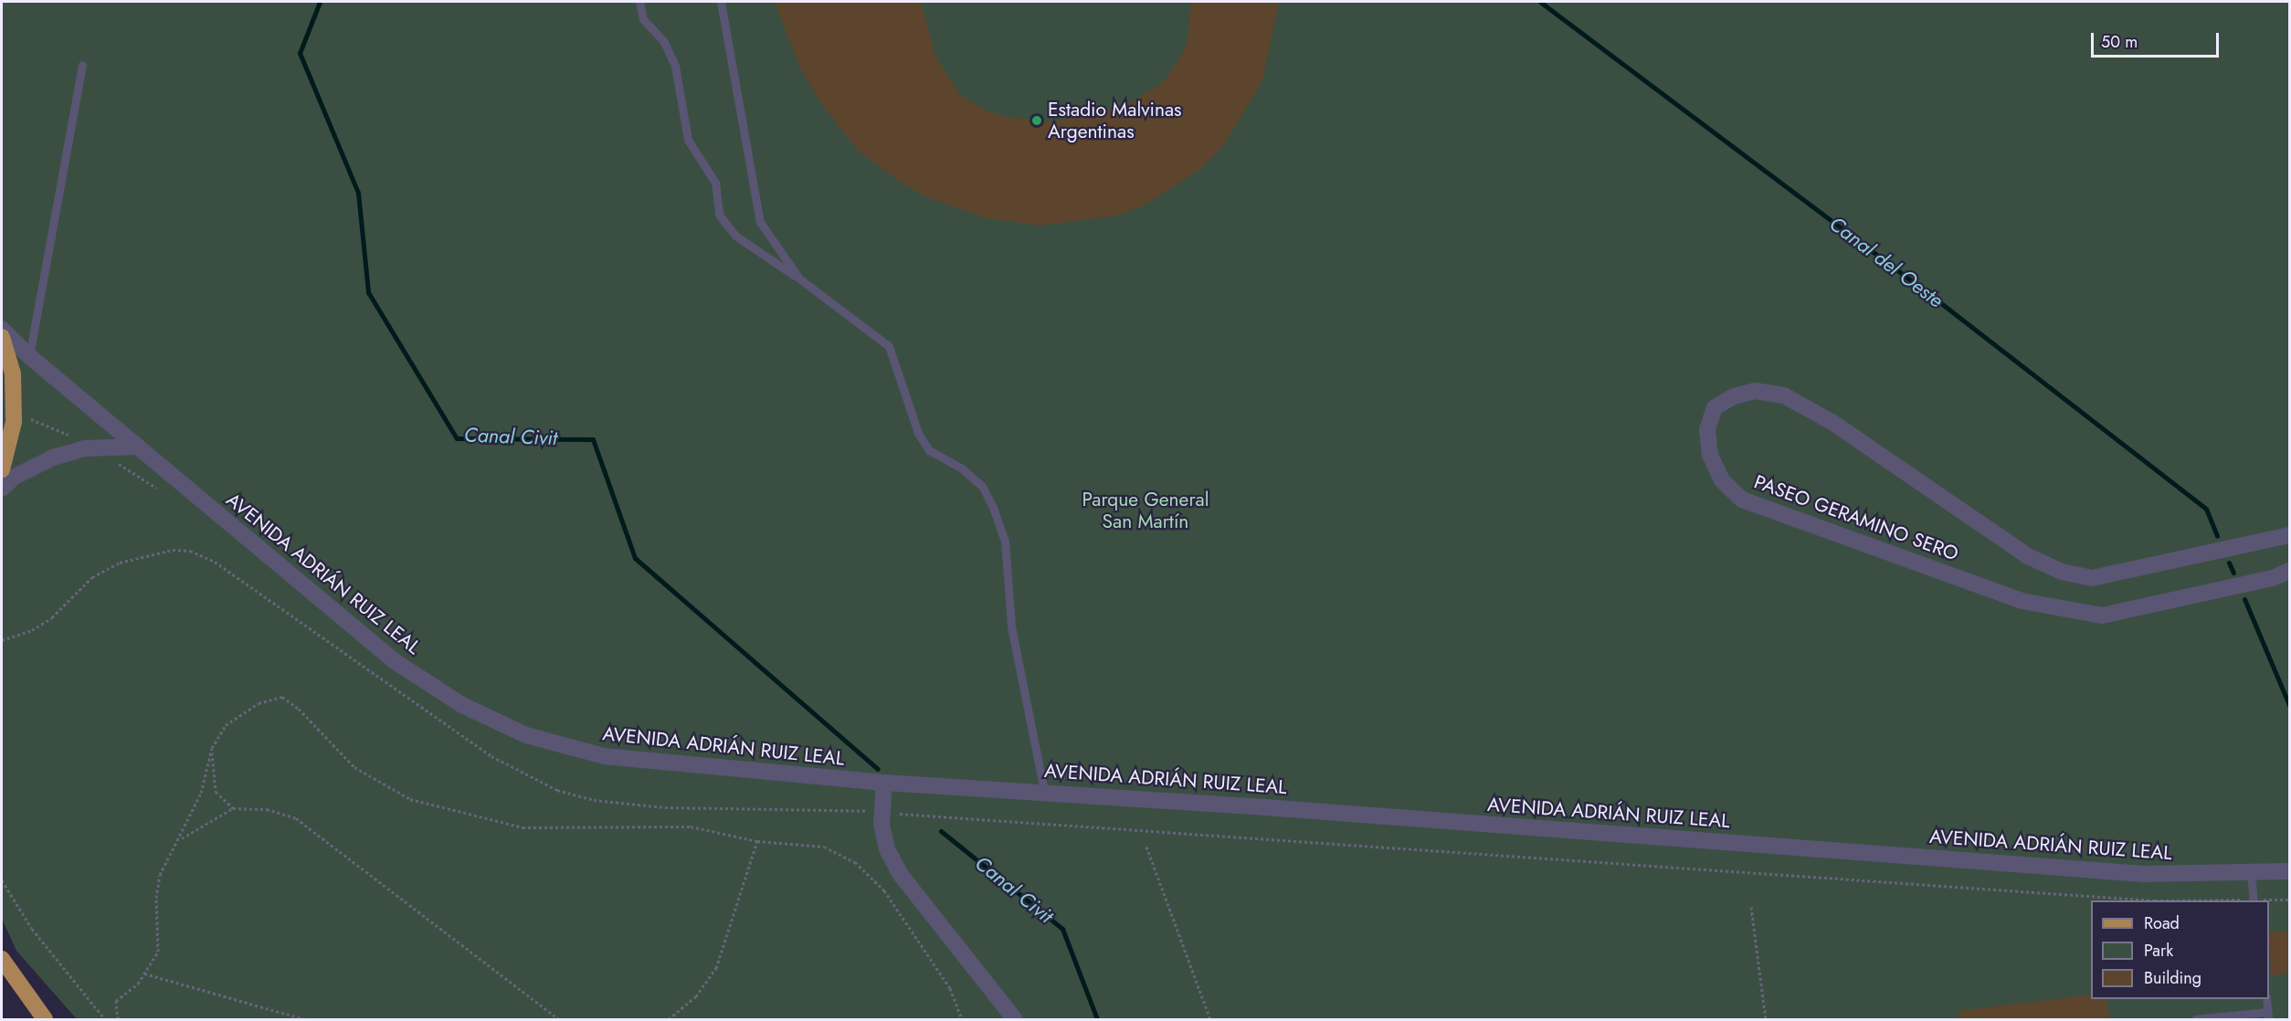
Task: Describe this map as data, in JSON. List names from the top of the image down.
{
  "streets": {
    "street": ["PASEO GERAMINO SERO", "AVENIDA ADRIÁN RUIZ LEAL"]
  },
  "water": ["Canal del Oeste", "Canal Civit"],
  "parks": ["Parque General San Martín"],
  "places": ["Estadio Malvinas Argentinas"],
  "legend": ["Road", "Park", "Building"],
  "scale_bar": "50 m"
}
